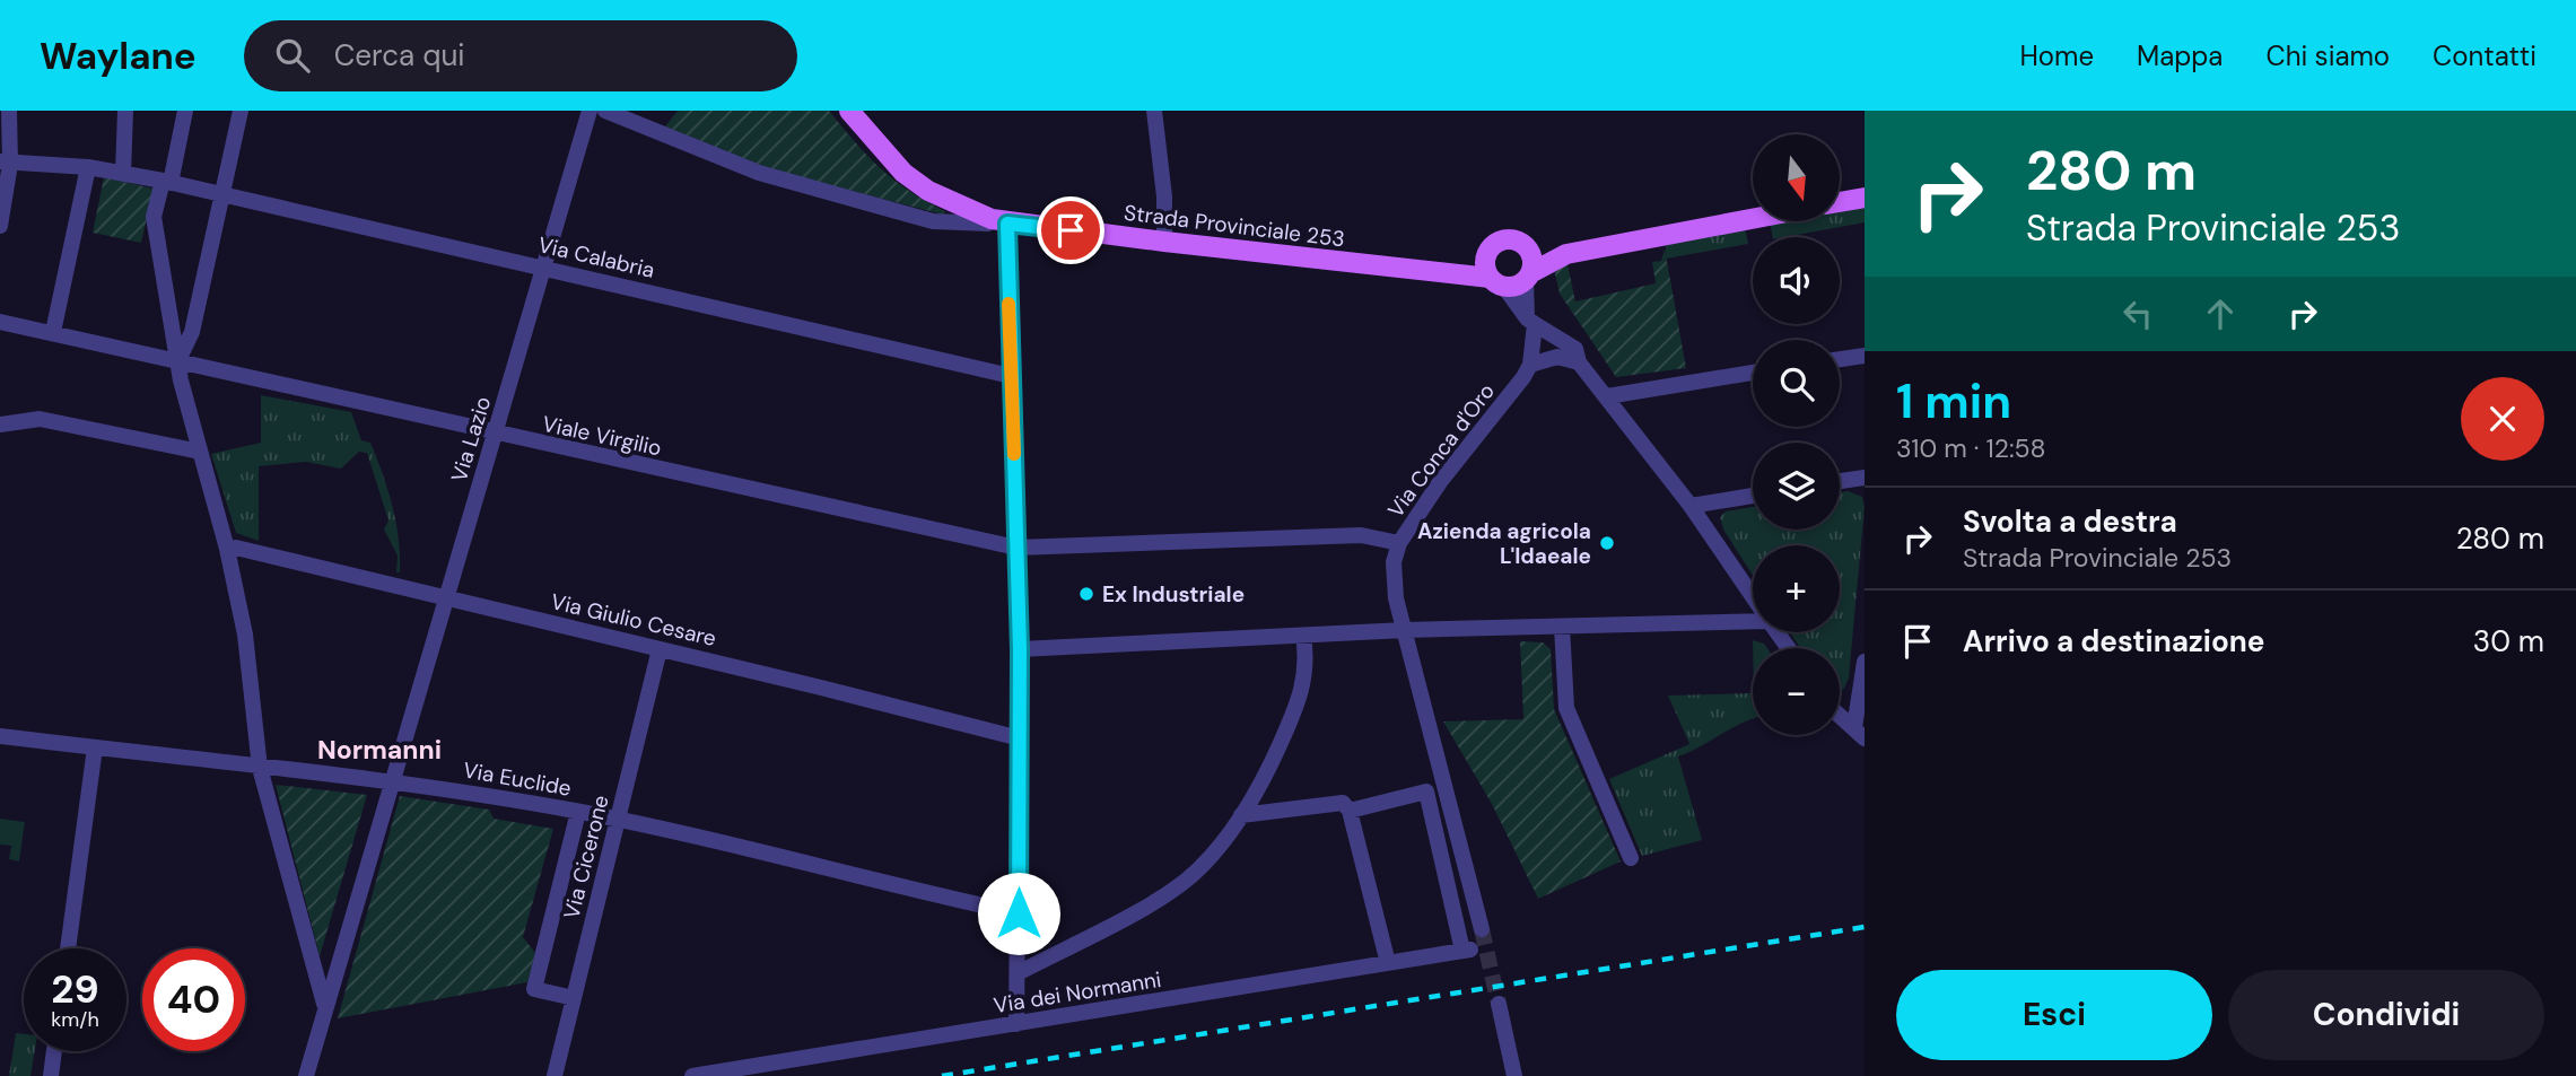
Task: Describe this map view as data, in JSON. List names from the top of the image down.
{
  "streets": {
    "main road": ["Strada Provinciale 253"],
    "street": [
      "Via Calabria",
      "Viale Virgilio",
      "Via Lazio",
      "Via Conca d'Oro",
      "Via Giulio Cesare",
      "Via Euclide",
      "Via Cicerone",
      "Via dei Normanni"
    ]
  },
  "crossings": [
    ["Via Calabria", "Via Lazio"],
    ["Viale Virgilio", "Via Lazio"],
    ["Viale Virgilio", "Via Conca d'Oro"],
    ["Via Lazio", "Via Giulio Cesare"],
    ["Via Lazio", "Via Euclide"],
    ["Via Giulio Cesare", "Via Cicerone"],
    ["Via Euclide", "Via Cicerone"]
  ],
  "districts": ["Normanni"],
  "places": ["Azienda agricola L'Idaeale", "Ex Industriale"],
  "north": "bottom",
  "page": {
    "header": "Waylane",
    "search": "Cerca qui",
    "nav": [
      "Home",
      "Mappa",
      "Chi siamo",
      "Contatti"
    ],
    "turn": ["280 m", "Strada Provinciale 253"],
    "map_buttons": ["+", "−"],
    "heading": ["1 min", "310 m · 12:58"],
    "list": [
      {
        "name": "Svolta a destra",
        "note": "Strada Provinciale 253",
        "value": "280 m"
      },
      {
        "name": "Arrivo a destinazione",
        "value": "30 m"
      }
    ],
    "speed": "29 km/h",
    "limit": "40",
    "buttons": ["Esci", "Condividi"]
  }
}
